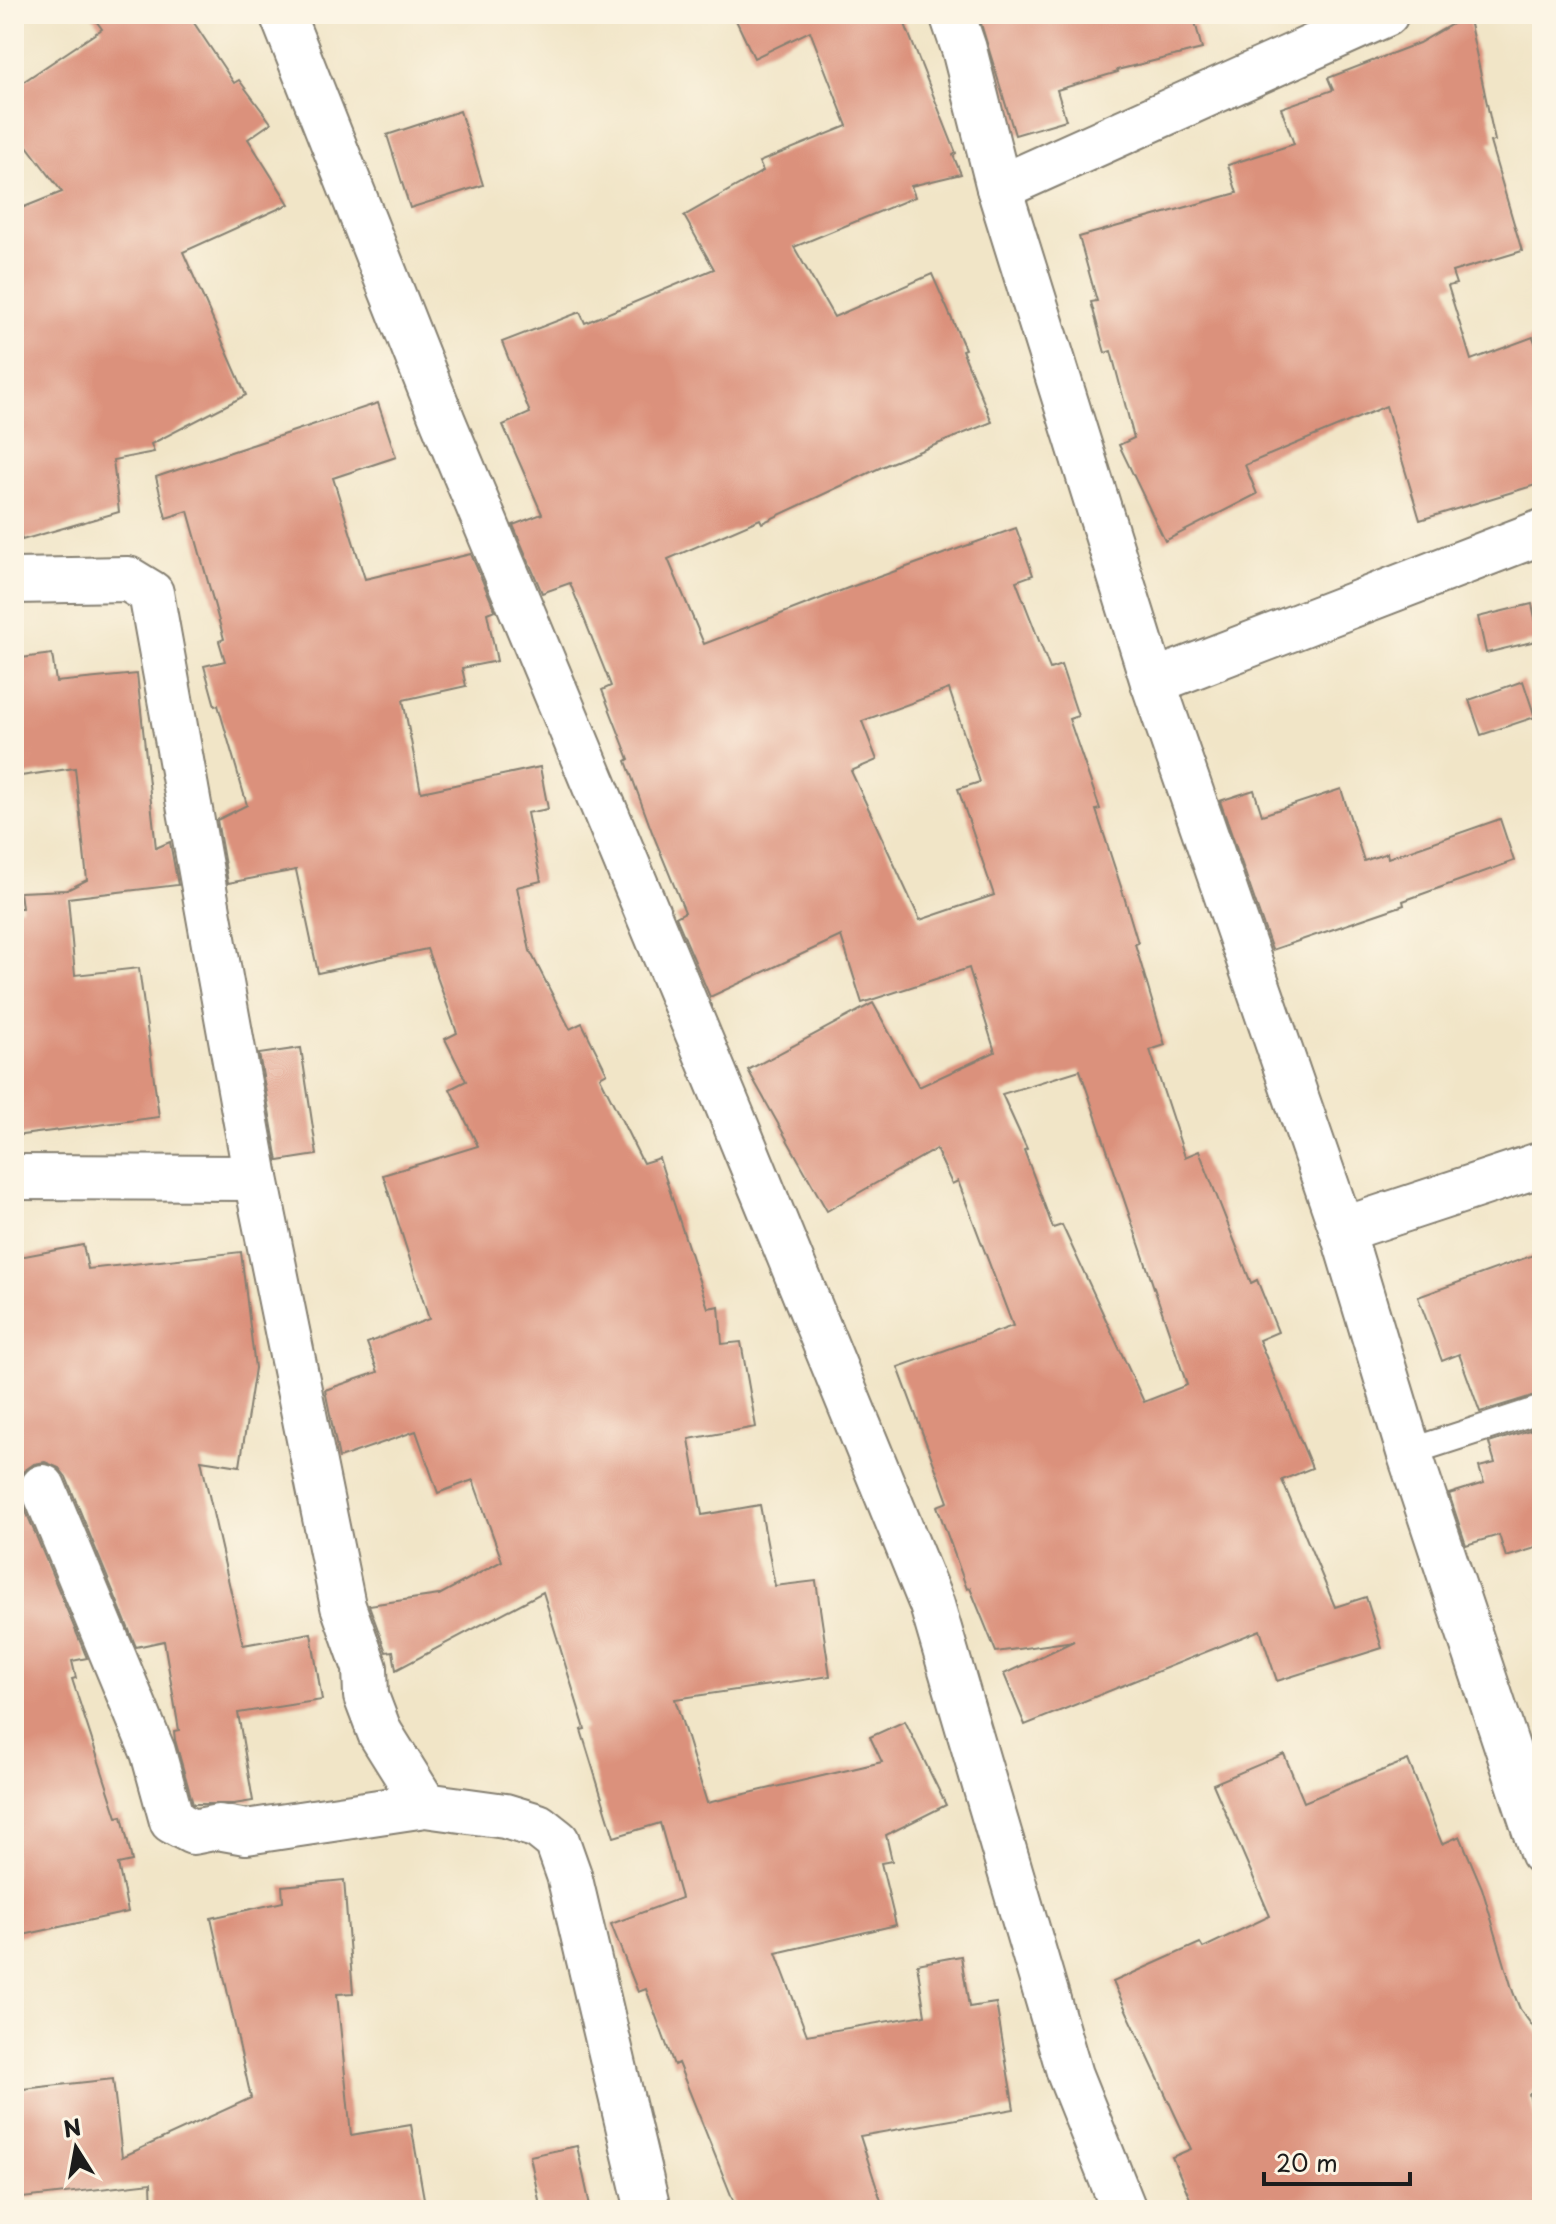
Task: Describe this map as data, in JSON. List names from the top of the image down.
{
  "scale_bar": "20 m",
  "north": "top"
}
